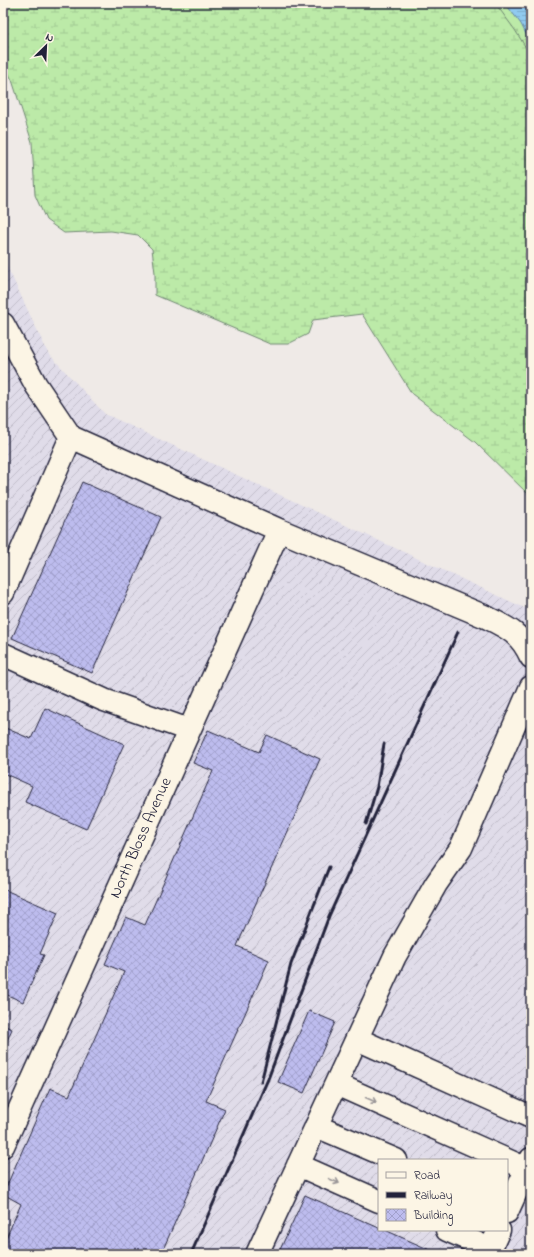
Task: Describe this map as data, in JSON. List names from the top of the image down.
{
  "streets": {
    "street": ["North Bloss Avenue"]
  },
  "legend": ["Road", "Railway", "Building"],
  "north": "top right"
}
